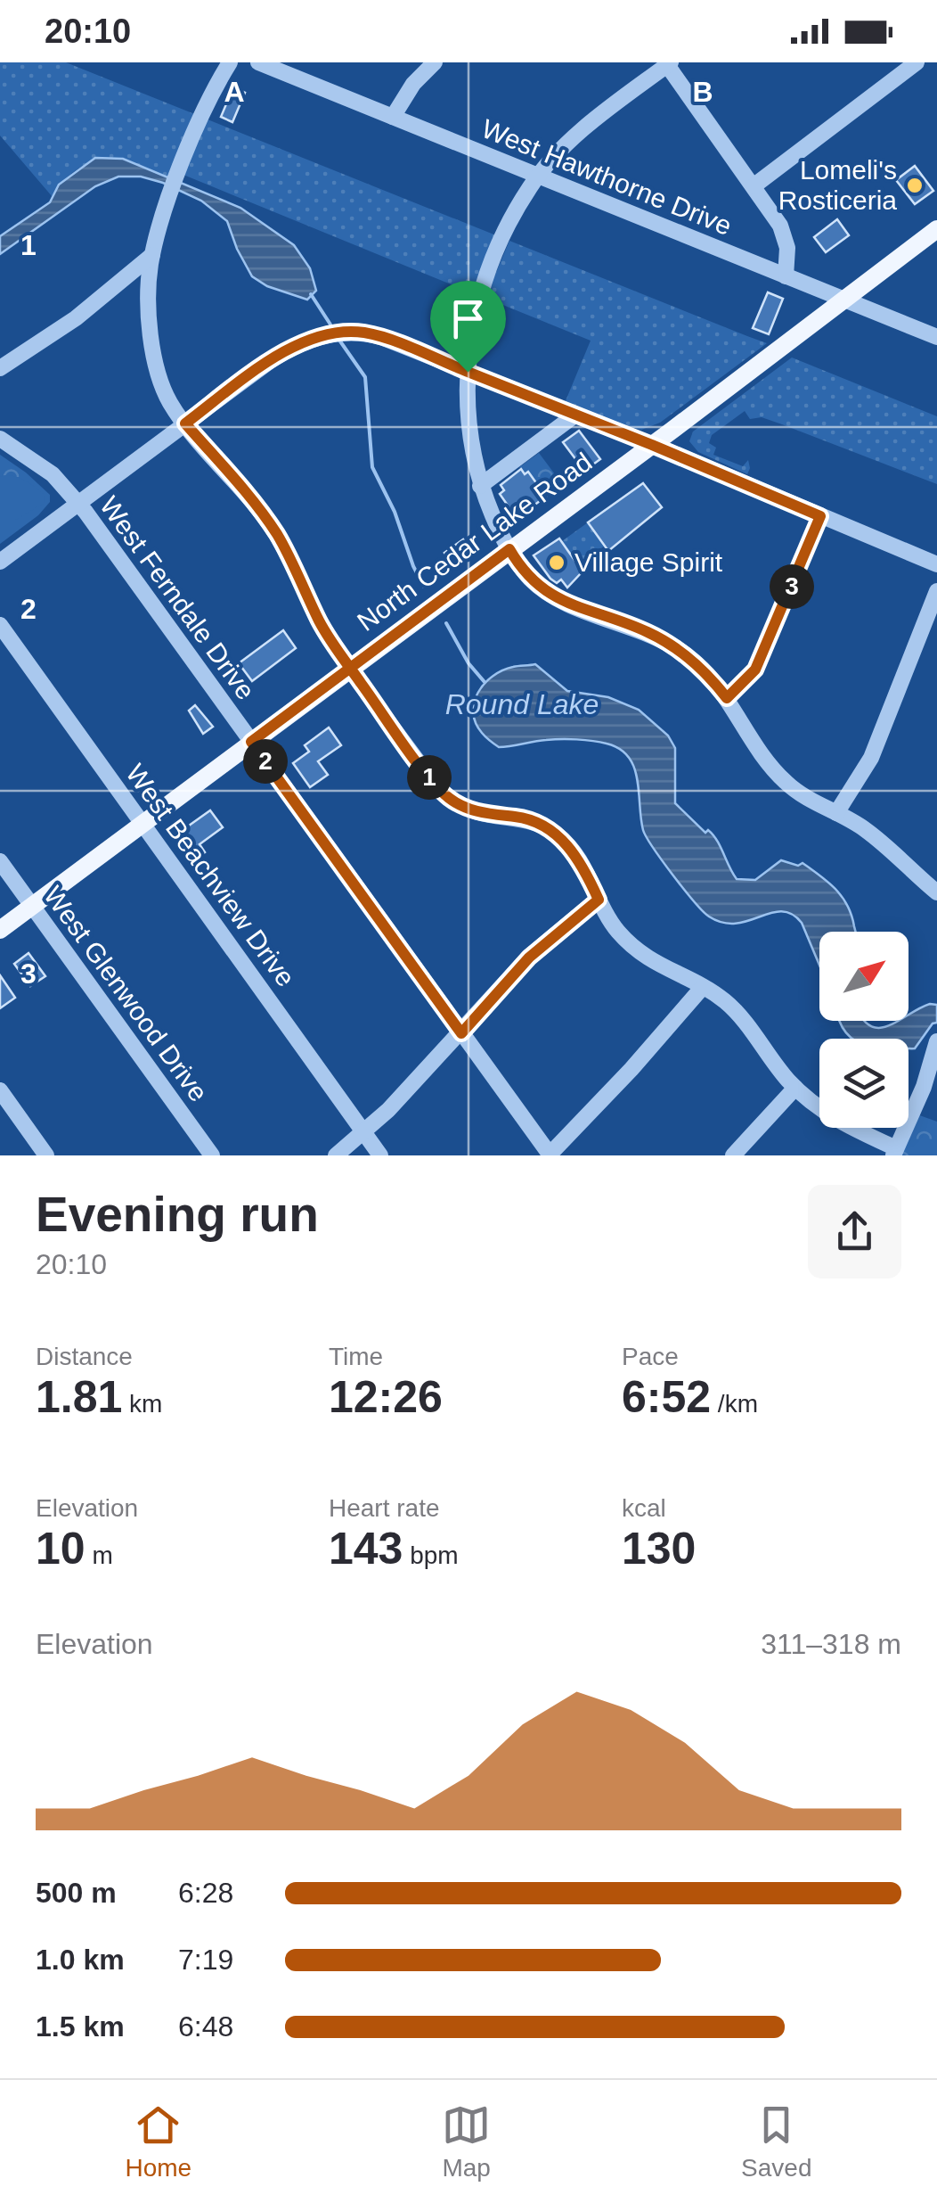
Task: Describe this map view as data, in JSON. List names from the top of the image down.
{
  "streets": {
    "main road": ["North Cedar Lake Road"],
    "street": [
      "West Hawthorne Drive",
      "West Ferndale Drive",
      "West Beachview Drive",
      "West Glenwood Drive"
    ]
  },
  "crossings": [
    ["West Hawthorne Drive", "North Cedar Lake Road"],
    ["North Cedar Lake Road", "West Ferndale Drive"],
    ["North Cedar Lake Road", "West Beachview Drive"],
    ["North Cedar Lake Road", "West Glenwood Drive"]
  ],
  "water": ["Round Lake"],
  "places": ["Lomeli's Rosticeria", "Village Spirit"],
  "north": "top right",
  "page": {
    "status": "20:10",
    "pins": ["3", "2", "1"],
    "heading": ["Evening run", "20:10"],
    "stats": [
      ["Distance", "1.81 km"],
      ["Time", "12:26"],
      ["Pace", "6:52 /km"],
      ["Elevation", "10 m"],
      ["Heart rate", "143 bpm"],
      ["kcal", "130"]
    ],
    "chart": ["Elevation", "311–318 m"],
    "list": [
      {
        "name": "500 m",
        "note": "6:28"
      },
      {
        "name": "1.0 km",
        "note": "7:19"
      },
      {
        "name": "1.5 km",
        "note": "6:48"
      }
    ],
    "tabs": ["Home", "Map", "Saved"]
  },
  "grid": {
    "columns": ["A", "B"],
    "rows": ["1", "2", "3"]
  }
}
